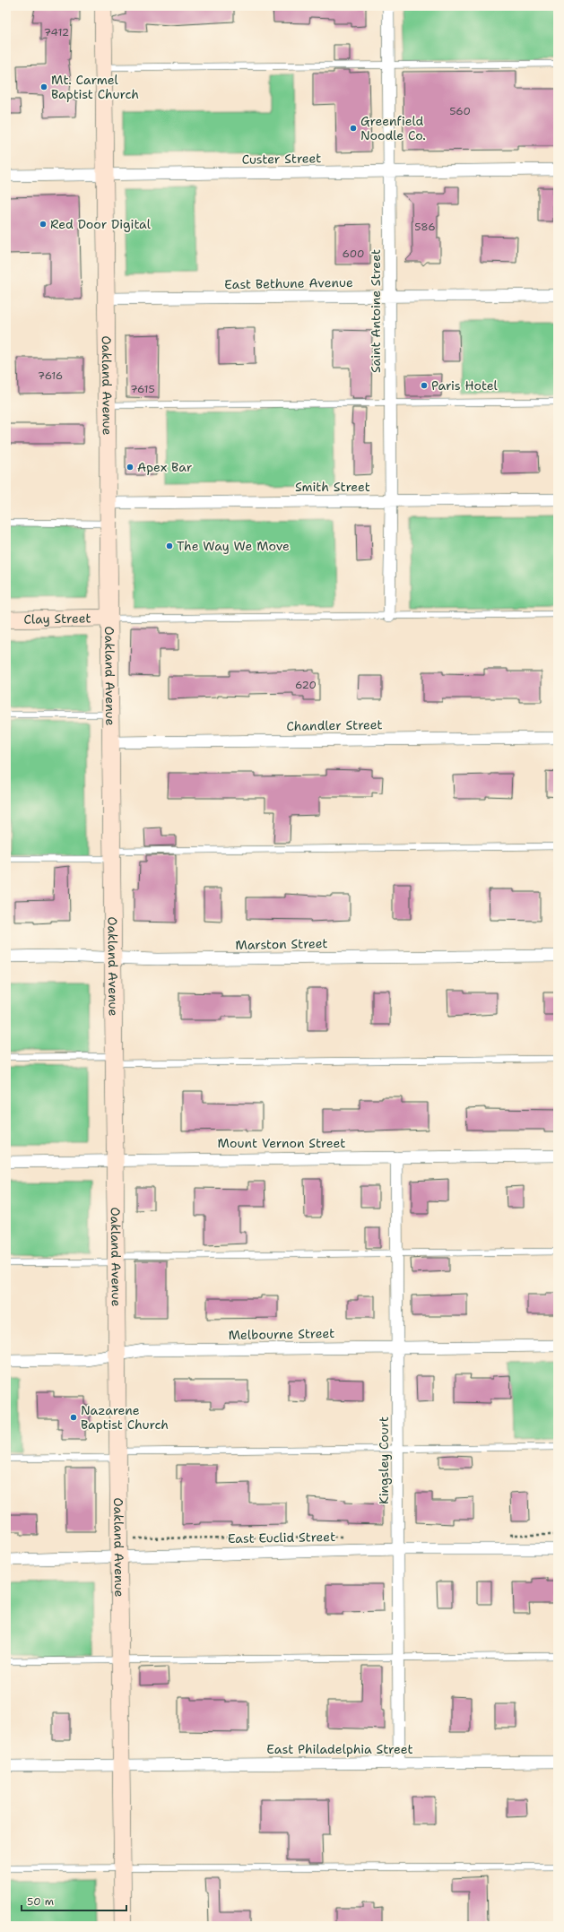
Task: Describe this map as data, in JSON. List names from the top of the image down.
{
  "streets": {
    "street": [
      "Custer Street",
      "East Bethune Avenue",
      "Saint Antoine Street",
      "Oakland Avenue",
      "Smith Street",
      "Clay Street",
      "Chandler Street",
      "Marston Street",
      "Mount Vernon Street",
      "Melbourne Street",
      "Kingsley Court",
      "East Euclid Street",
      "East Philadelphia Street"
    ]
  },
  "crossings": [
    ["Custer Street", "Saint Antoine Street"],
    ["Custer Street", "Oakland Avenue"],
    ["East Bethune Avenue", "Saint Antoine Street"],
    ["East Bethune Avenue", "Oakland Avenue"],
    ["Saint Antoine Street", "Smith Street"],
    ["Oakland Avenue", "Smith Street"],
    ["Oakland Avenue", "Clay Street"],
    ["Oakland Avenue", "Chandler Street"],
    ["Oakland Avenue", "Marston Street"],
    ["Oakland Avenue", "Mount Vernon Street"],
    ["Oakland Avenue", "Melbourne Street"],
    ["Oakland Avenue", "East Euclid Street"],
    ["Oakland Avenue", "East Philadelphia Street"],
    ["Mount Vernon Street", "Kingsley Court"],
    ["Melbourne Street", "Kingsley Court"],
    ["Kingsley Court", "East Euclid Street"],
    ["Kingsley Court", "East Philadelphia Street"]
  ],
  "places": [
    "Mt. Carmel Baptist Church",
    "Greenfield Noodle Co.",
    "Red Door Digital",
    "Paris Hotel",
    "Apex Bar",
    "The Way We Move",
    "Nazarene Baptist Church"
  ],
  "house_numbers": [
    "7412",
    "560",
    "586",
    "600",
    "7616",
    "7615",
    "620"
  ],
  "scale_bar": "50 m"
}
